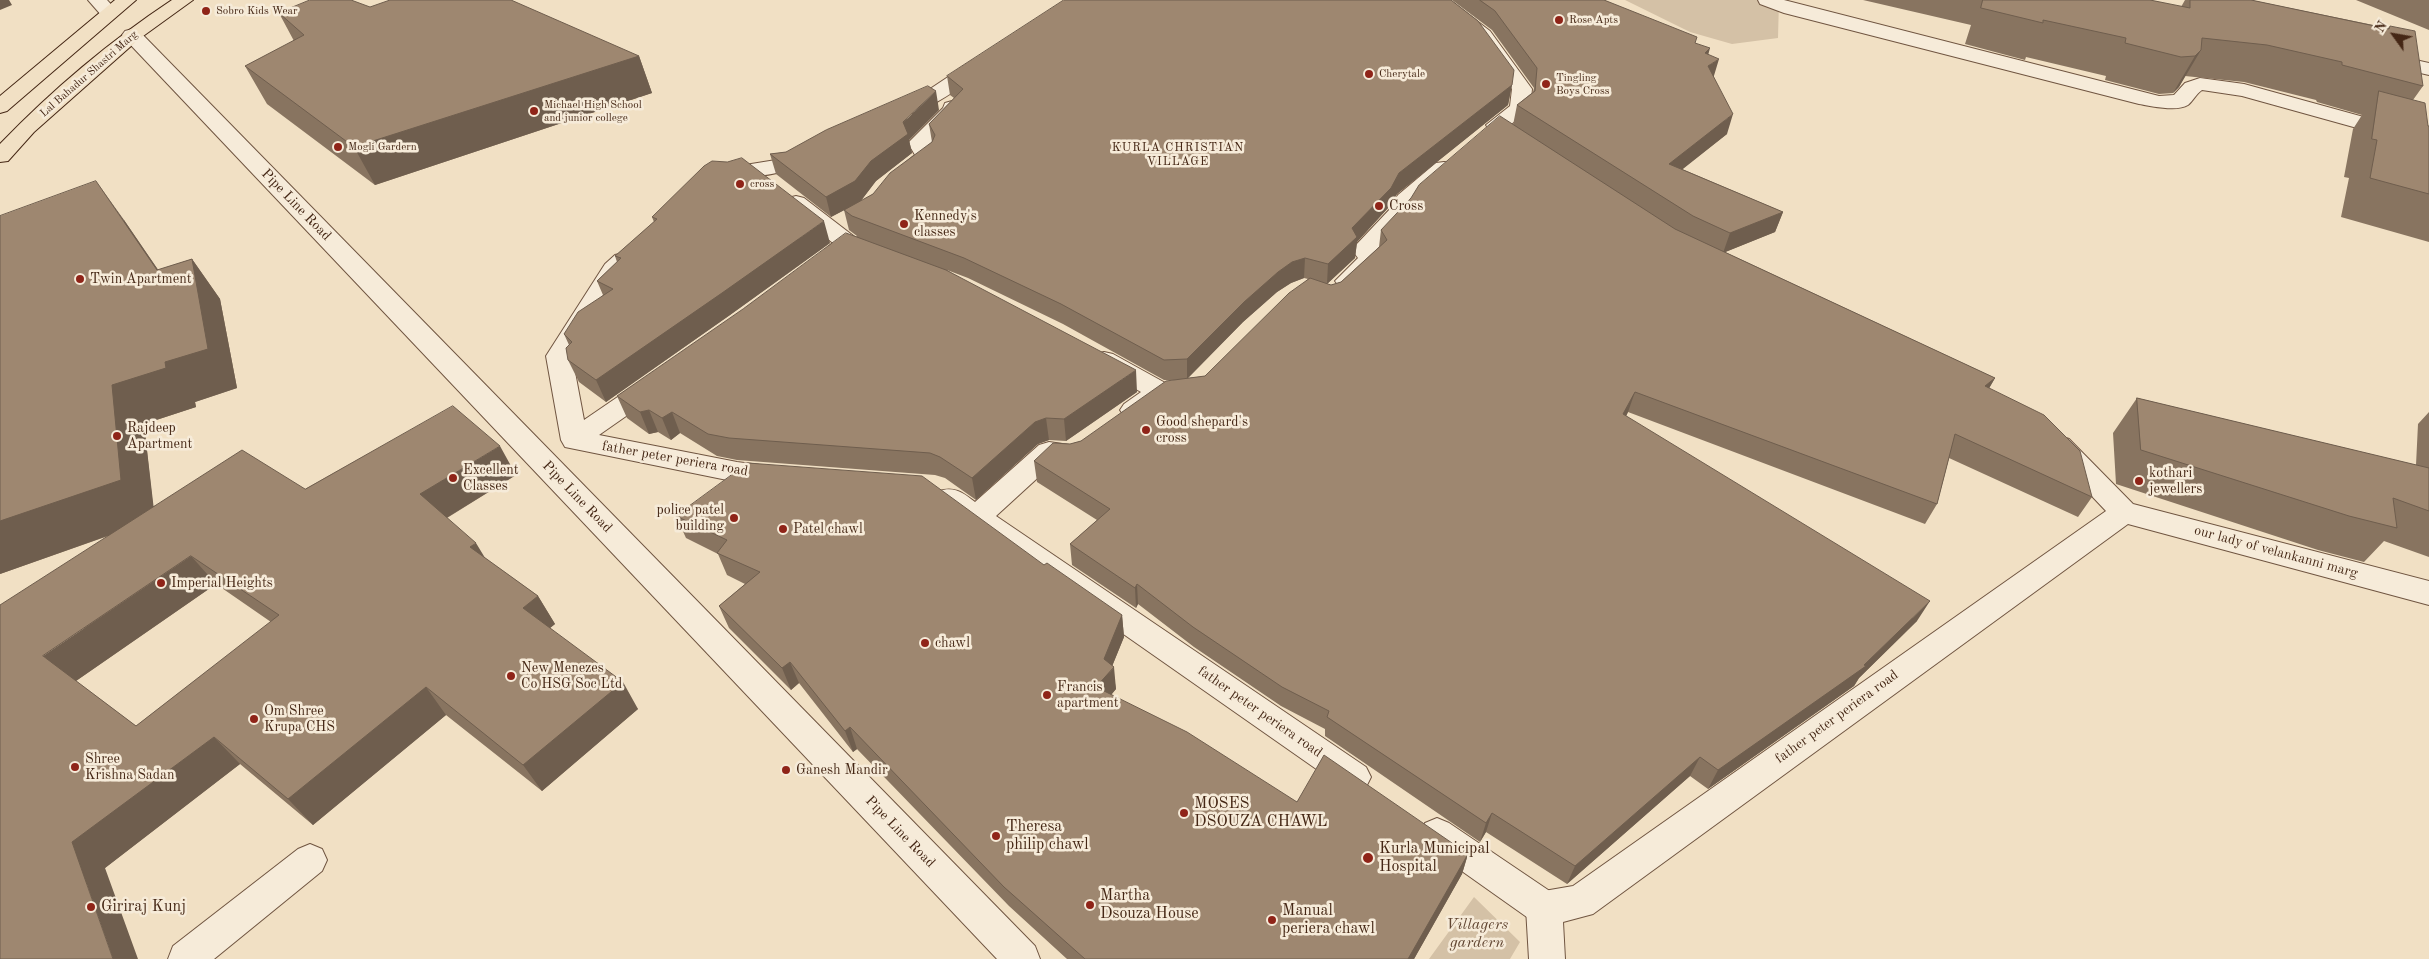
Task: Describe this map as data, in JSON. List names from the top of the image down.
{
  "streets": {
    "main road": ["Lal Bahadur Shastri Marg"],
    "street": ["Pipe Line Road", "father peter periera road", "our lady of velankanni marg"]
  },
  "crossings": [
    ["Lal Bahadur Shastri Marg", "Pipe Line Road"],
    ["father peter periera road", "our lady of velankanni marg"]
  ],
  "districts": ["KURLA CHRISTIAN VILLAGE"],
  "parks": ["Villagers gardern"],
  "places": [
    "Sobro Kids Wear",
    "Rose Apts",
    "Cherytale",
    "Tingling Boys Cross",
    "Michael High School and junior college",
    "Mogli Gardern",
    "cross",
    "Cross",
    "Kennedy's classes",
    "Twin Apartment",
    "Good shepard's cross",
    "Rajdeep Apartment",
    "Excellent Classes",
    "kothari jewellers",
    "police patel building",
    "Patel chawl",
    "Imperial Heights",
    "chawl",
    "New Menezes Co HSG Soc Ltd",
    "Francis apartment",
    "Om Shree Krupa CHS",
    "Shree Krishna Sadan",
    "Ganesh Mandir",
    "MOSES DSOUZA CHAWL",
    "Theresa philip chawl",
    "Kurla Municipal Hospital",
    "Martha Dsouza House",
    "Giriraj Kunj",
    "Manual periera chawl"
  ],
  "north": "top left"
}
